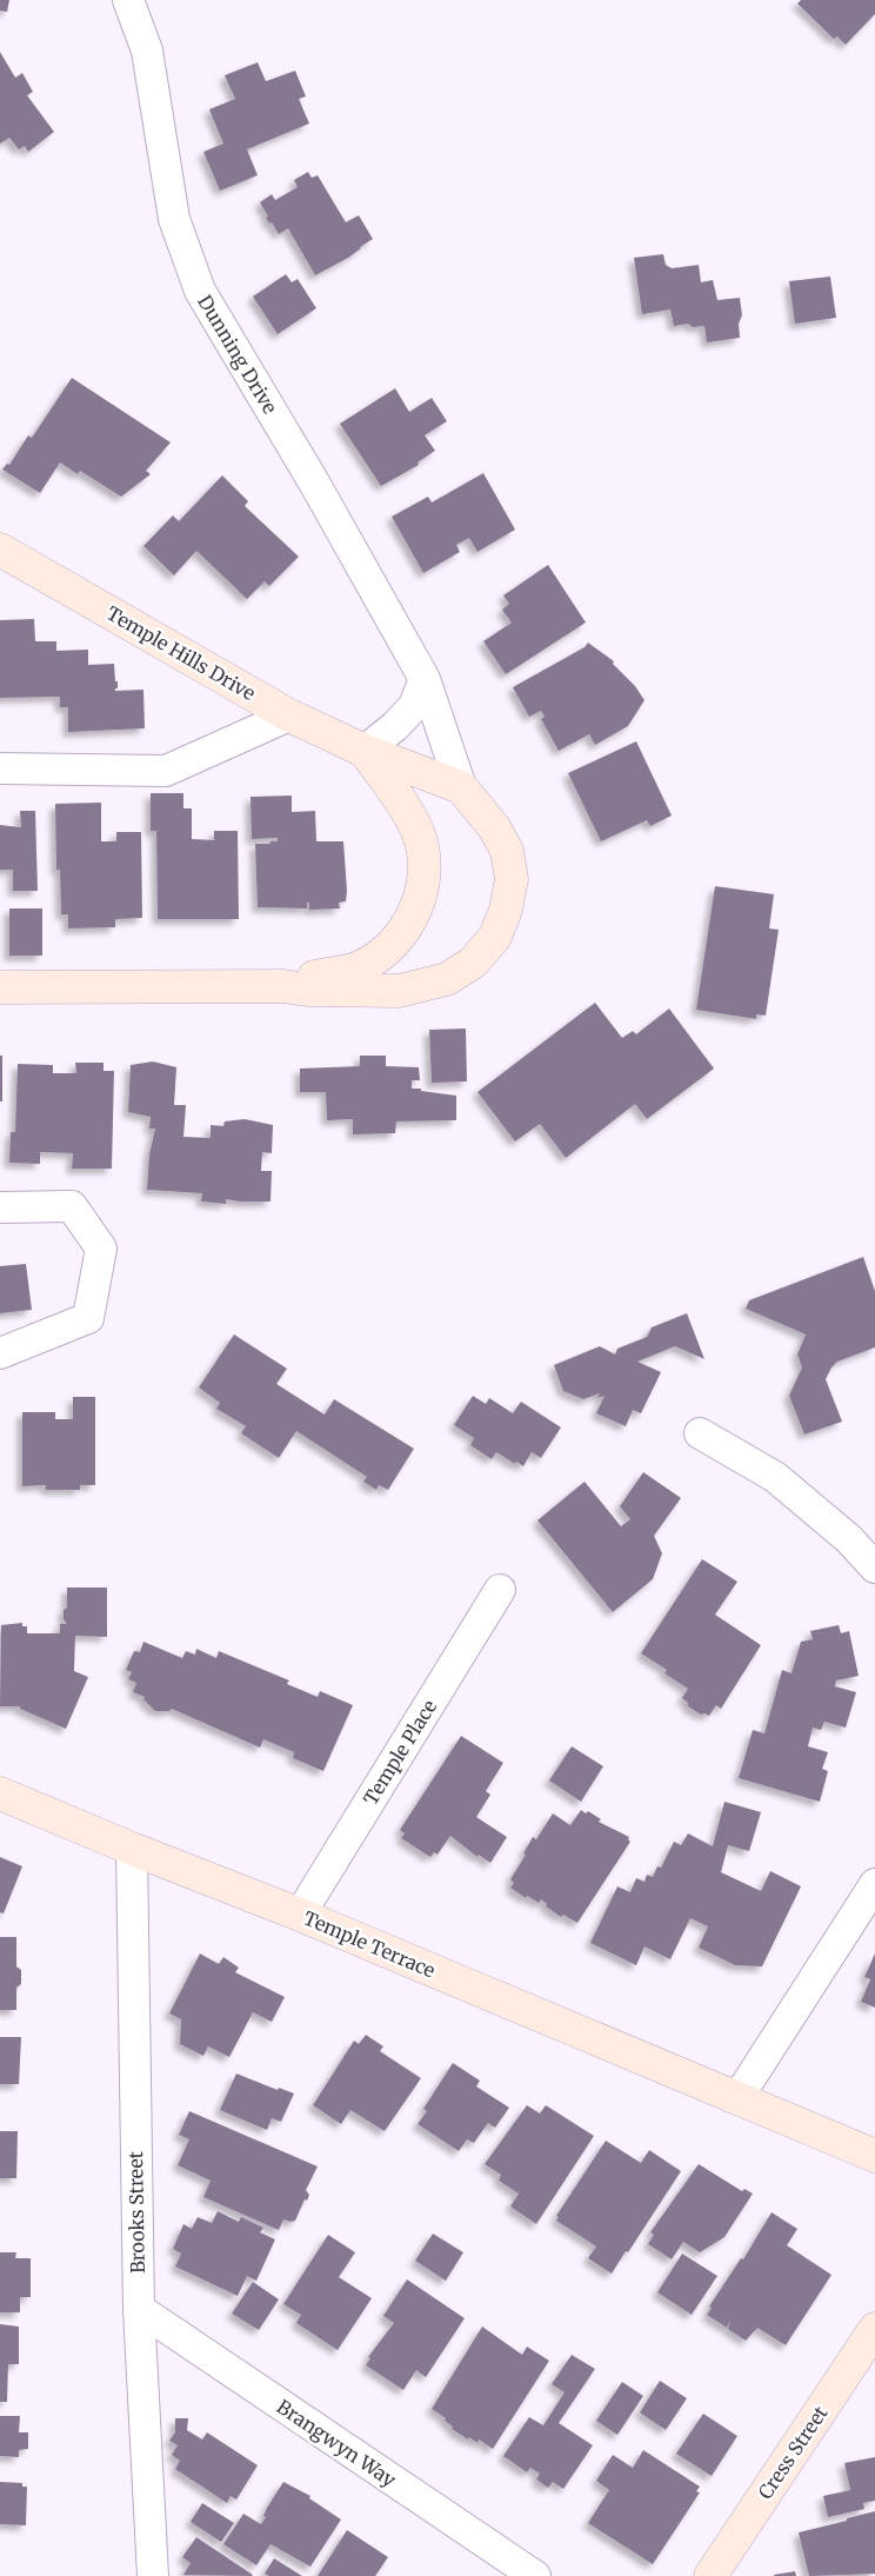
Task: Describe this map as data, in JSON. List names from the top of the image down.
{
  "streets": {
    "street": [
      "Dunning Drive",
      "Temple Hills Drive",
      "Temple Place",
      "Temple Terrace",
      "Brooks Street",
      "Brangwyn Way",
      "Cress Street"
    ]
  },
  "crossings": [
    ["Dunning Drive", "Temple Hills Drive"],
    ["Temple Place", "Temple Terrace"],
    ["Temple Terrace", "Brooks Street"],
    ["Brooks Street", "Brangwyn Way"]
  ]
}
